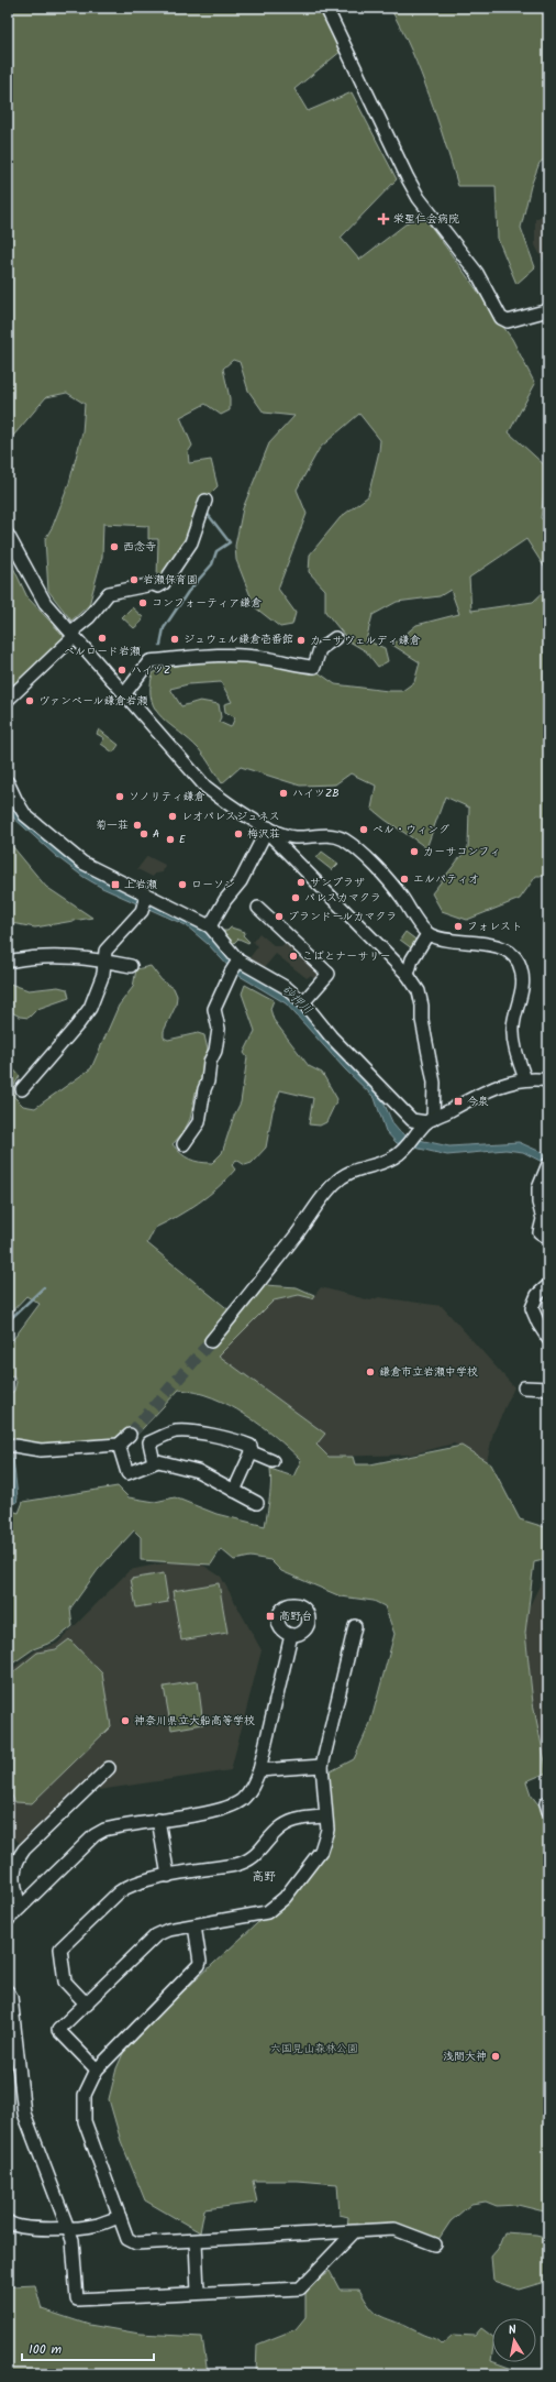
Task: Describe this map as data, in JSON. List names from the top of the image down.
{
  "districts": ["高野"],
  "water": ["砂押川"],
  "parks": ["六国見山森林公園"],
  "places": {
    "health": ["栄聖仁会病院"],
    "other": [
      "西念寺",
      "岩瀬保育園",
      "コンフォーティア鎌倉",
      "ベルロード岩瀬",
      "ジュウェル鎌倉壱番館",
      "カーサヴェルディ鎌倉",
      "ハイツZ",
      "ヴァンベール鎌倉岩瀬",
      "ハイツZB",
      "ソノリティ鎌倉",
      "レオパレスジュネス",
      "菊一荘",
      "ベル・ウィング",
      "A",
      "梅沢荘",
      "E",
      "カーサコンフィ",
      "エルパティオ",
      "サンプラザ",
      "ローソン",
      "パレスカマクラ",
      "ブランドールカマクラ",
      "フォレスト",
      "こばとナーサリー",
      "鎌倉市立岩瀬中学校",
      "神奈川県立大船高等学校",
      "浅間大神"
    ],
    "transit": ["上岩瀬", "今泉", "高野台"]
  },
  "scale_bar": "100 m",
  "north": "top"
}
